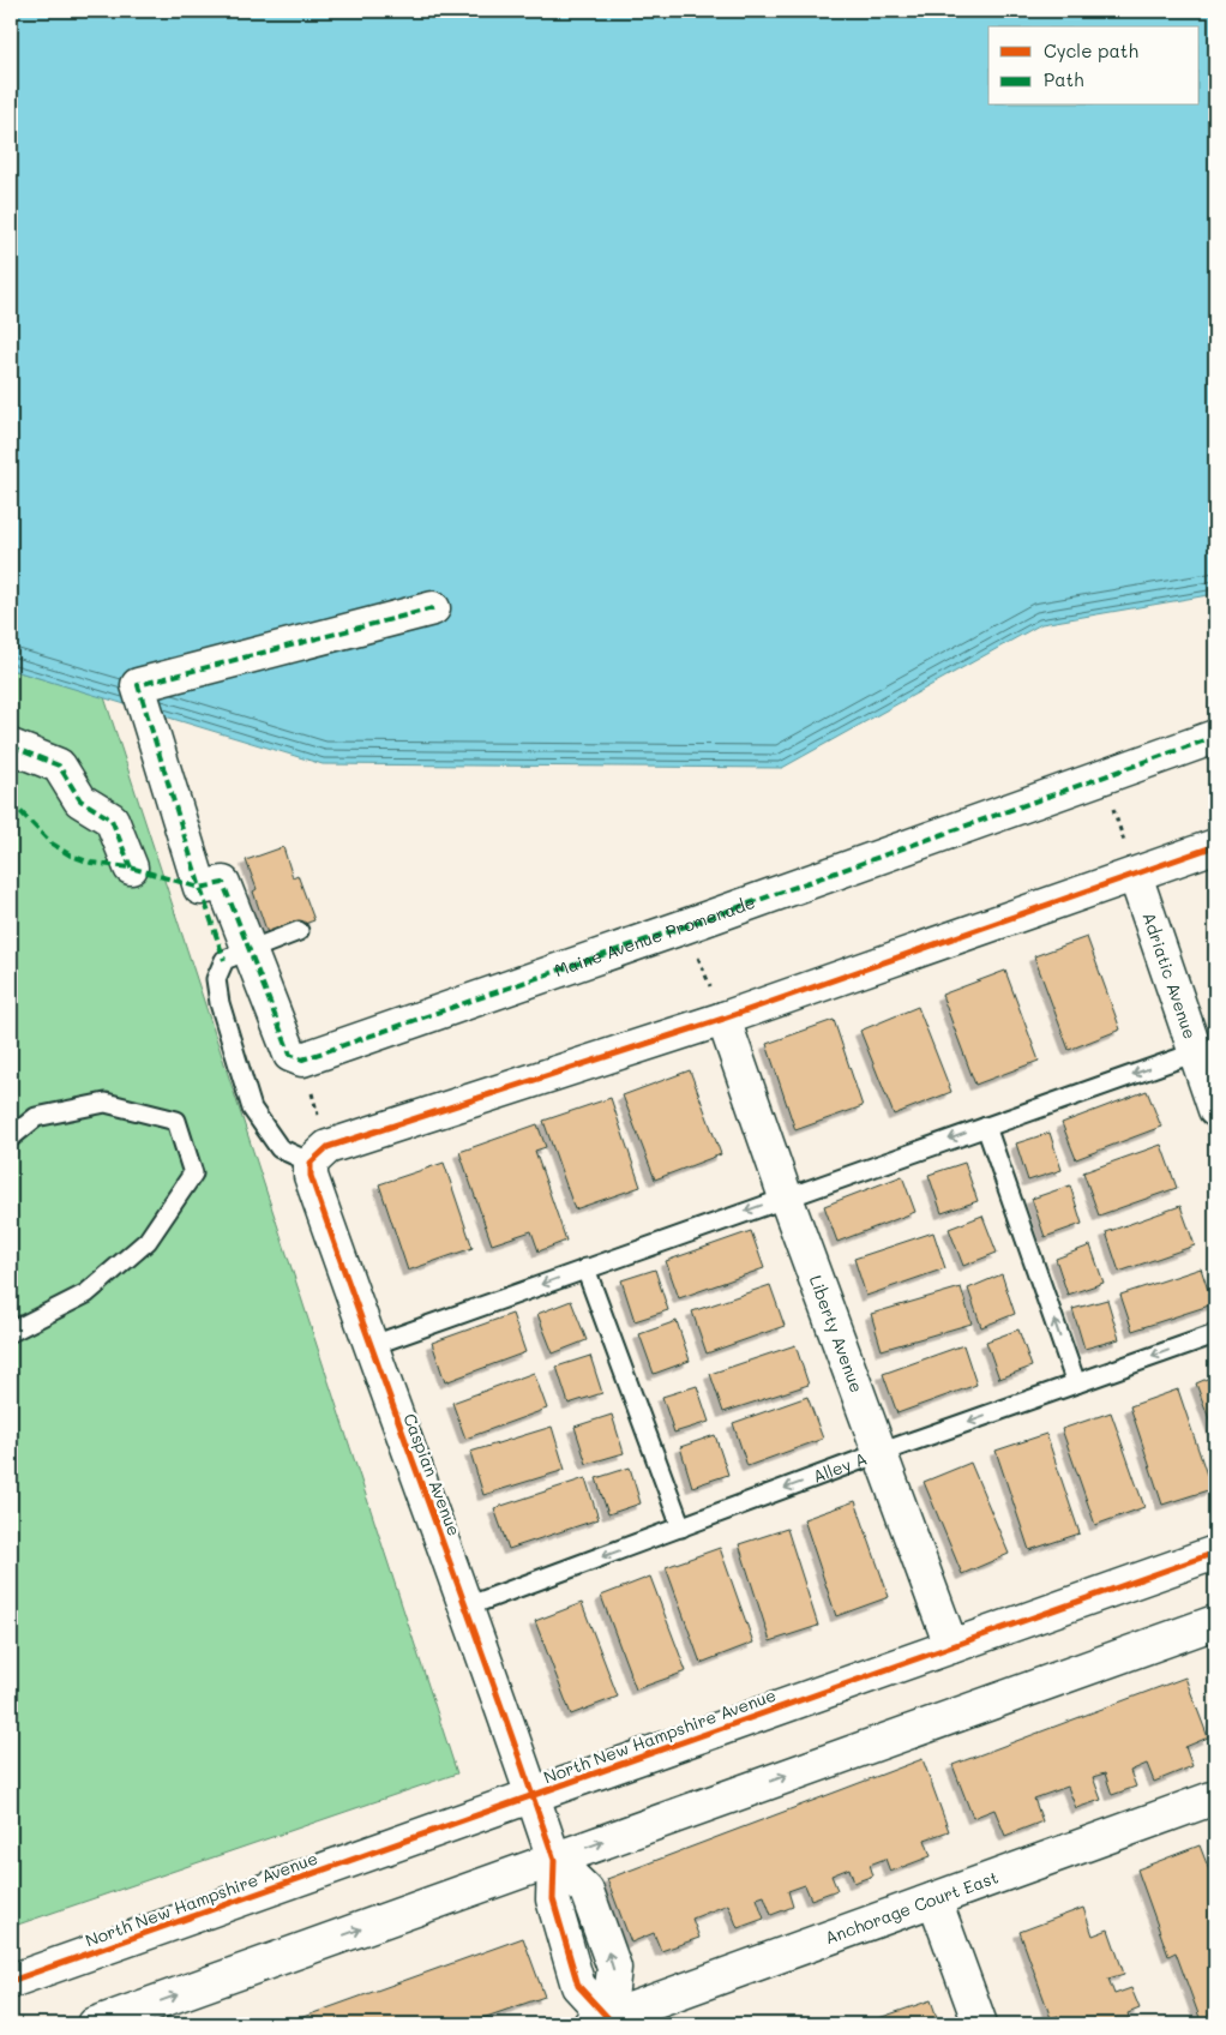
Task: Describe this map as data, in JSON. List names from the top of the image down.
{
  "streets": {
    "street": [
      "Maine Avenue Promenade",
      "Adriatic Avenue",
      "Liberty Avenue",
      "Caspian Avenue",
      "North New Hampshire Avenue",
      "Anchorage Court East"
    ],
    "lane": ["Alley A"]
  },
  "crossings": [
    ["Liberty Avenue", "Alley A"],
    ["Liberty Avenue", "North New Hampshire Avenue"],
    ["Alley A", "Caspian Avenue"],
    ["Caspian Avenue", "North New Hampshire Avenue"]
  ],
  "one_way": ["Alley A"],
  "legend": ["Cycle path", "Path"]
}
